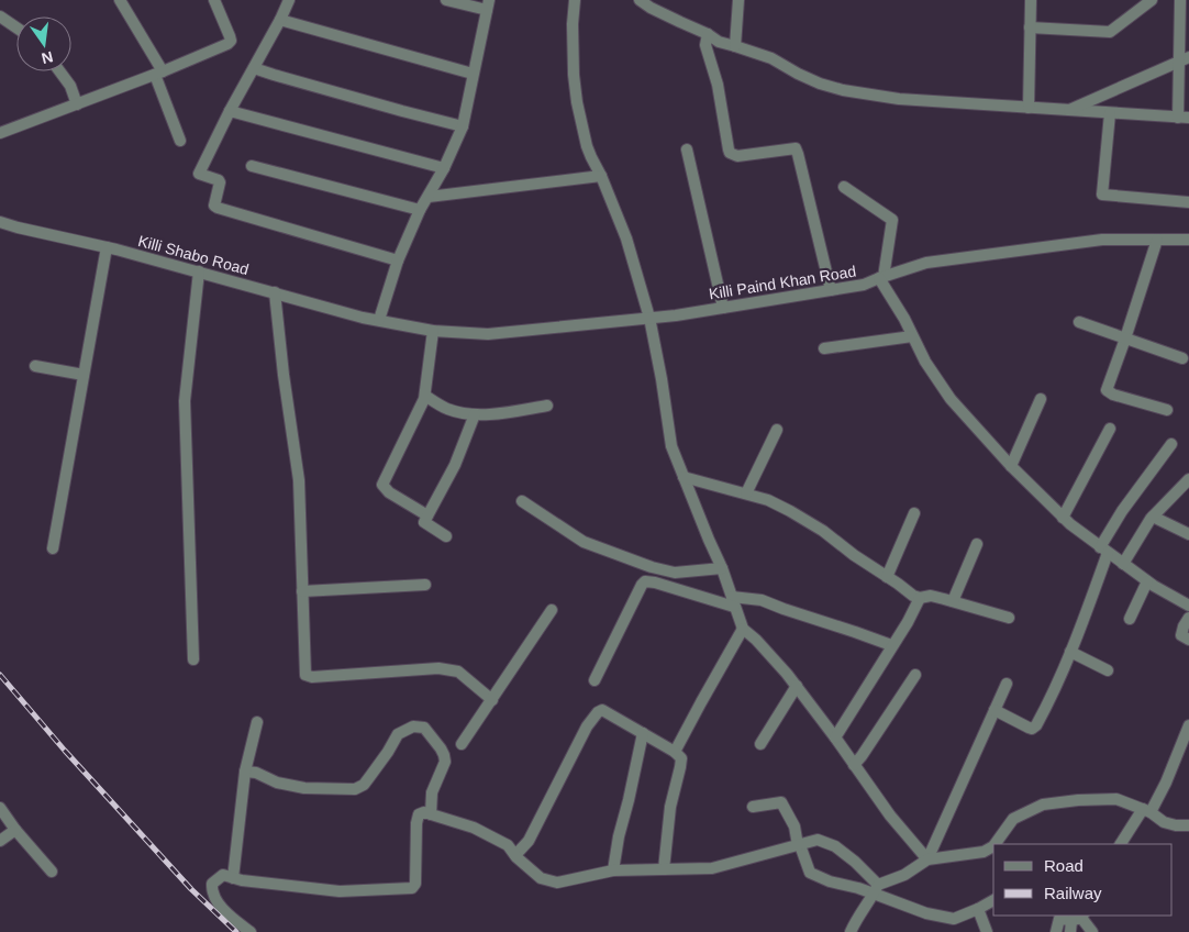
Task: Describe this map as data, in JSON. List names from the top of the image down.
{
  "streets": {
    "street": ["Killi Shabo Road", "Killi Paind Khan Road"]
  },
  "crossings": [
    ["Killi Shabo Road", "Killi Paind Khan Road"]
  ],
  "legend": ["Road", "Railway"],
  "north": "bottom"
}
